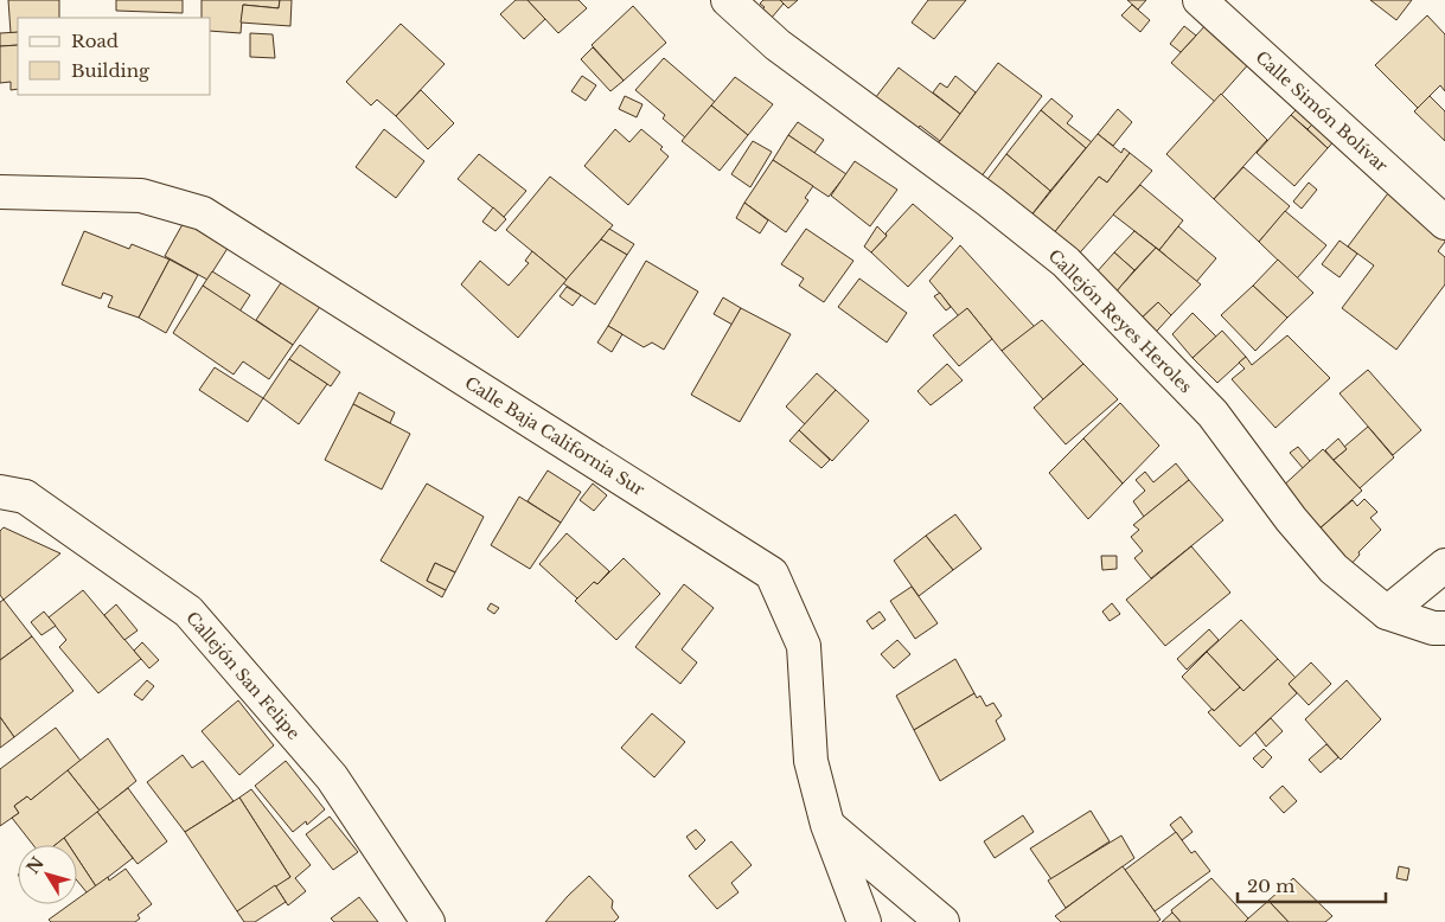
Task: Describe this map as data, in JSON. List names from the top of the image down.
{
  "streets": {
    "street": [
      "Calle Simón Bolívar",
      "Callejón Reyes Heroles",
      "Calle Baja California Sur",
      "Callejón San Felipe"
    ]
  },
  "legend": ["Road", "Building"],
  "scale_bar": "20 m",
  "north": "top left"
}
